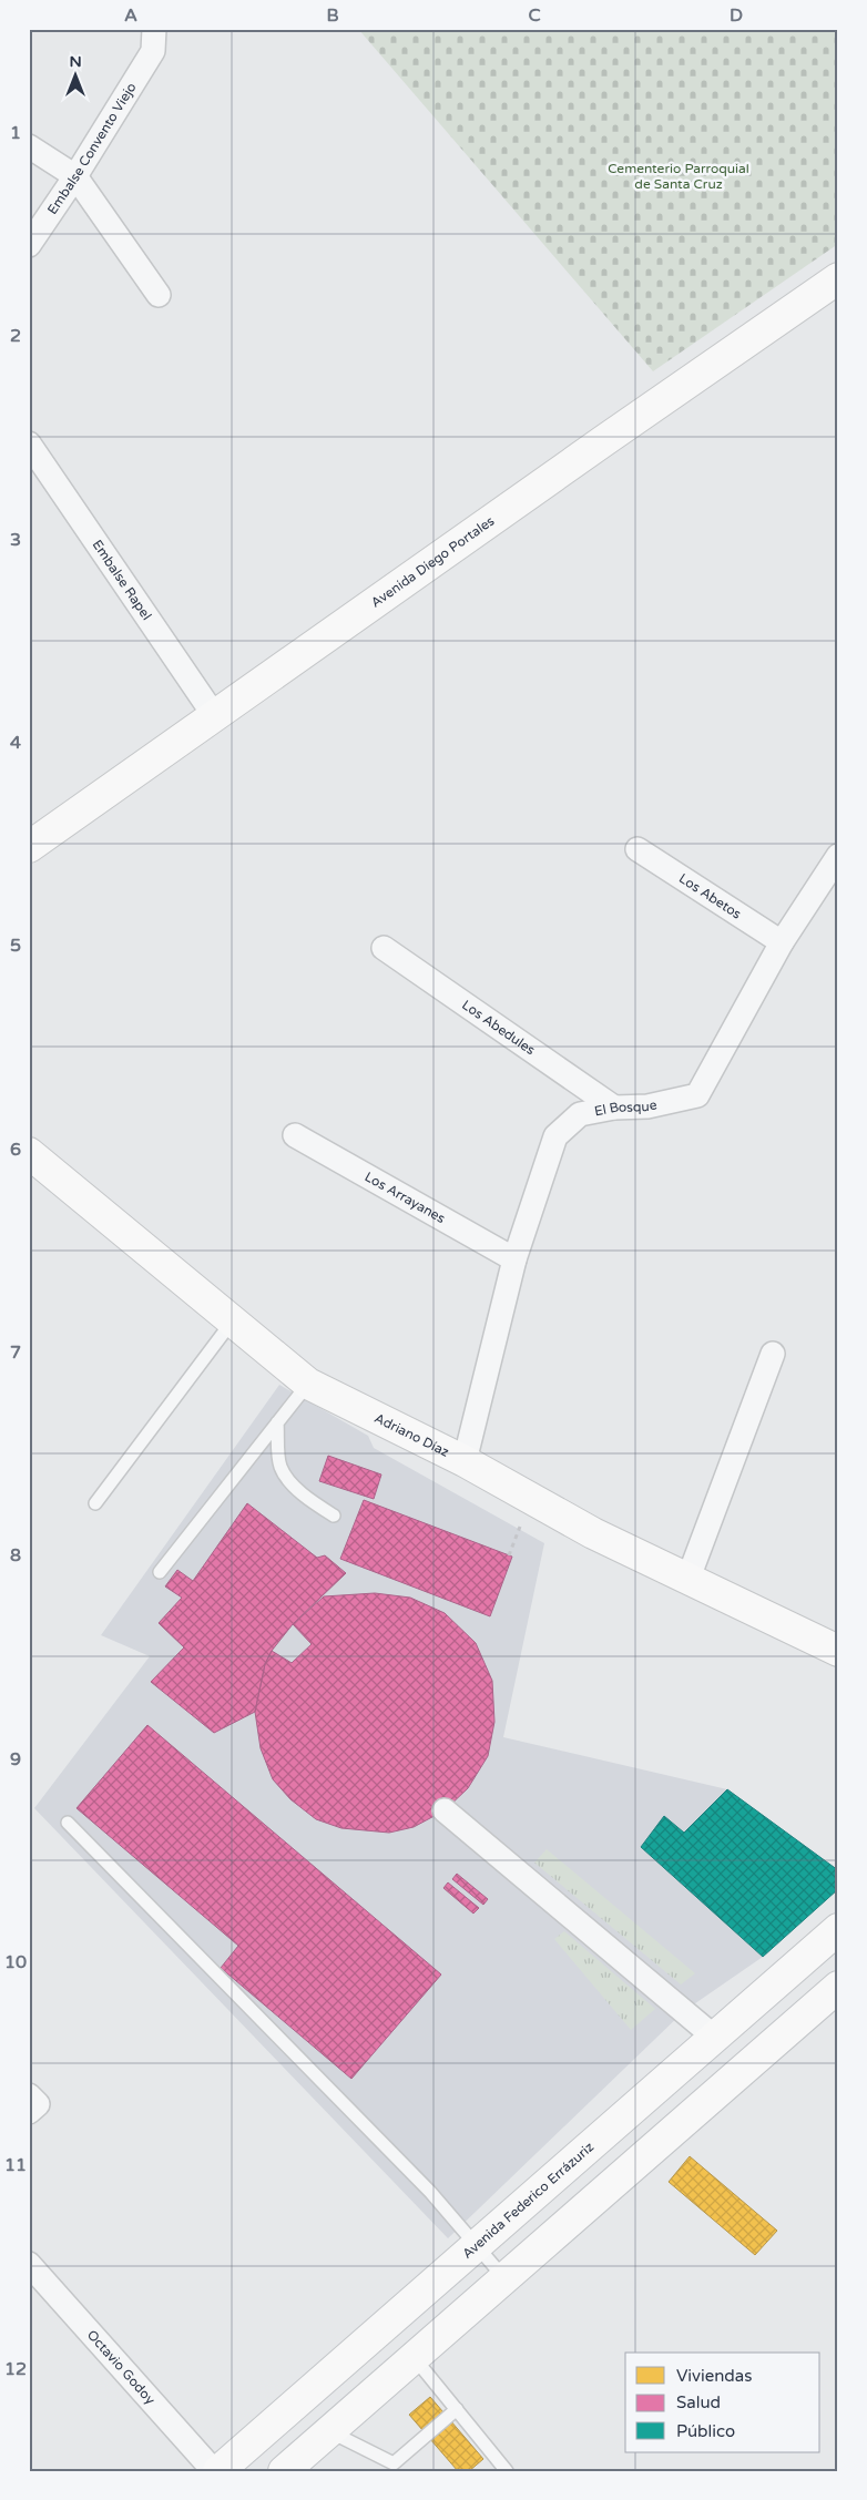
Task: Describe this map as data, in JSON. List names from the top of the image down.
{
  "streets": {
    "main road": ["Avenida Diego Portales", "Adriano Díaz", "Avenida Federico Errázuriz"],
    "street": [
      "Embalse Convento Viejo",
      "Embalse Rapel",
      "Los Abetos",
      "Los Abedules",
      "El Bosque",
      "Los Arrayanes",
      "Octavio Godoy"
    ]
  },
  "crossings": [
    ["Avenida Diego Portales", "Embalse Rapel"],
    ["Los Abetos", "El Bosque"],
    ["Los Abedules", "El Bosque"],
    ["El Bosque", "Los Arrayanes"],
    ["El Bosque", "Adriano Díaz"]
  ],
  "parks": ["Cementerio Parroquial de Santa Cruz"],
  "legend": ["Viviendas", "Salud", "Público"],
  "north": "top",
  "grid": {
    "columns": [
      "A",
      "B",
      "C",
      "D"
    ],
    "rows": [
      "1",
      "2",
      "3",
      "4",
      "5",
      "6",
      "7",
      "8",
      "9",
      "10",
      "11",
      "12"
    ]
  }
}
